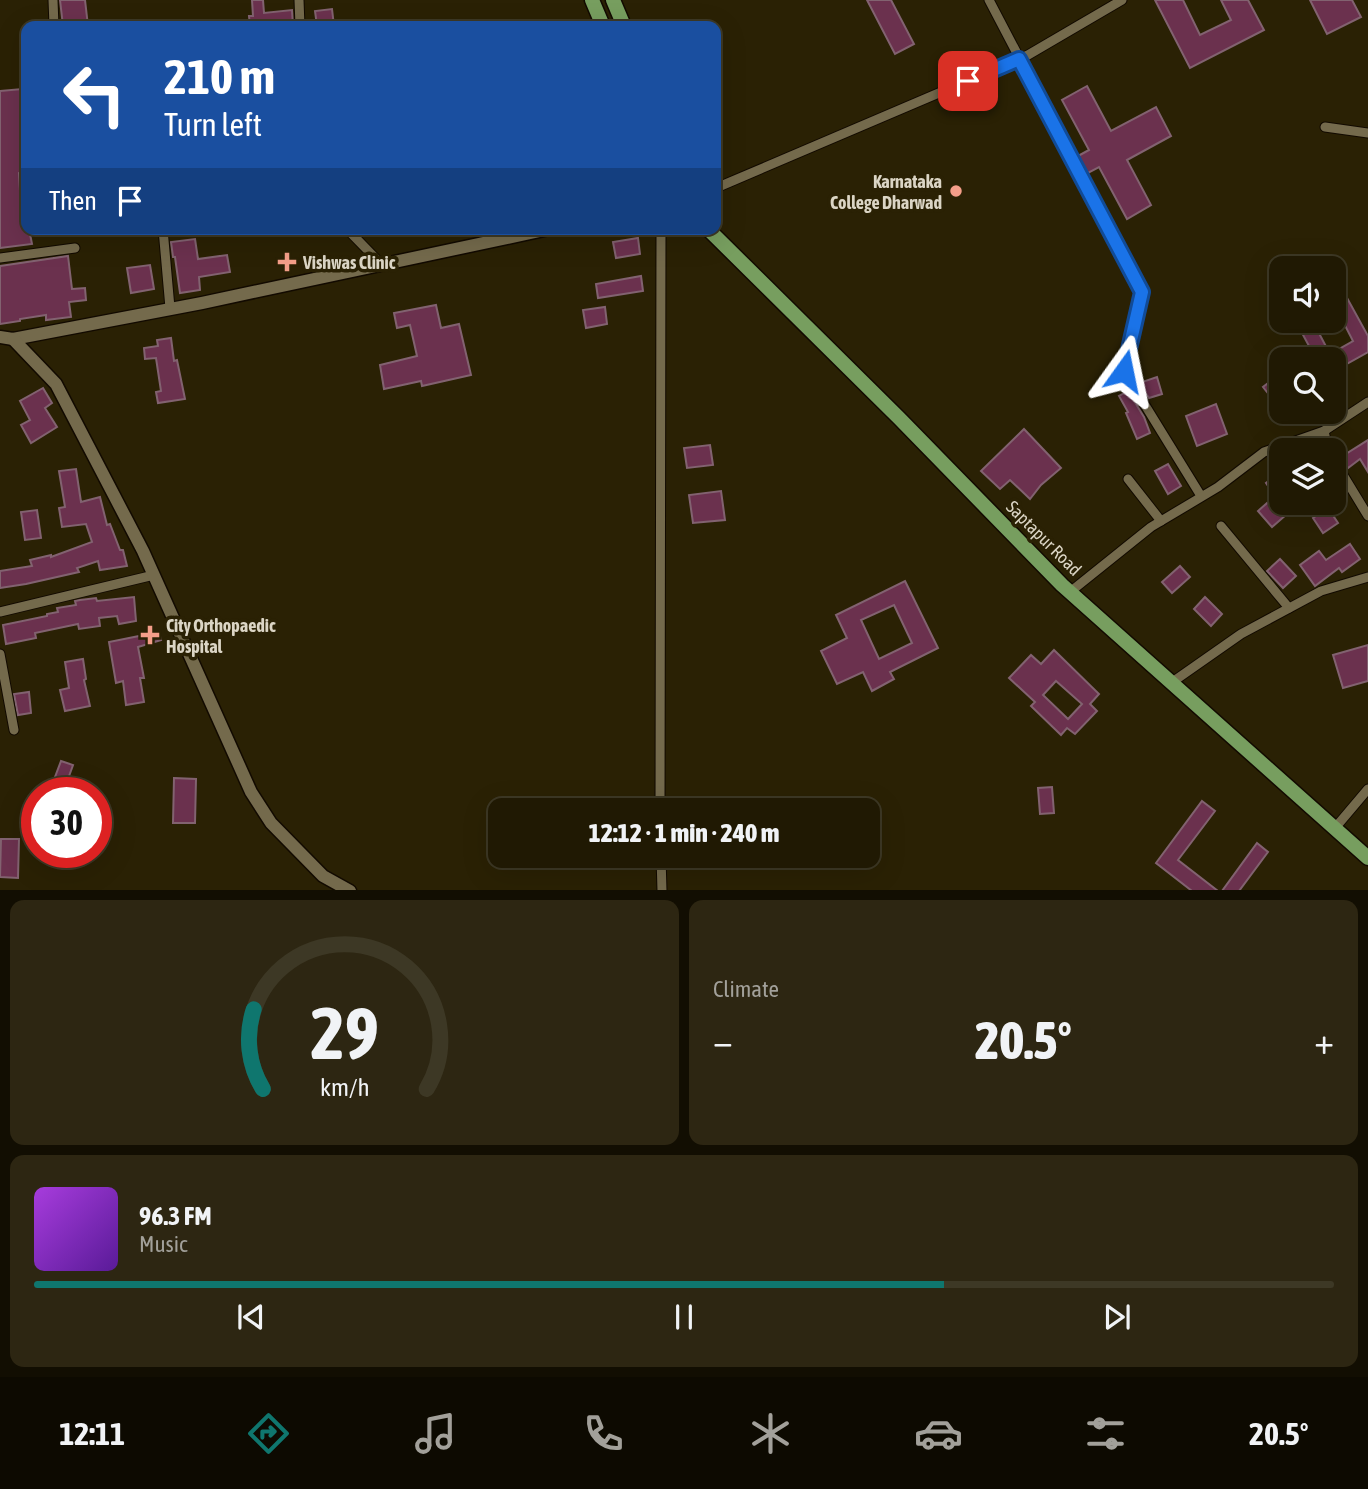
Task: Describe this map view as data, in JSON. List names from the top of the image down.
{
  "streets": {
    "main road": ["Saptapur Road"]
  },
  "places": {
    "other": ["Karnataka College Dharwad"],
    "health": ["Vishwas Clinic", "City Orthopaedic Hospital"]
  },
  "page": {
    "turn": ["210 m", "Turn left"],
    "then": "Then",
    "limit": "30",
    "trip": "12:12 · 1 min · 240 m",
    "tile": "Climate",
    "heat": ["−", "20.5°", "+"],
    "song": ["96.3 FM", "Music"],
    "tabs": ["12:11", "20.5°"],
    "gauge": ["29", "km/h"]
  }
}
